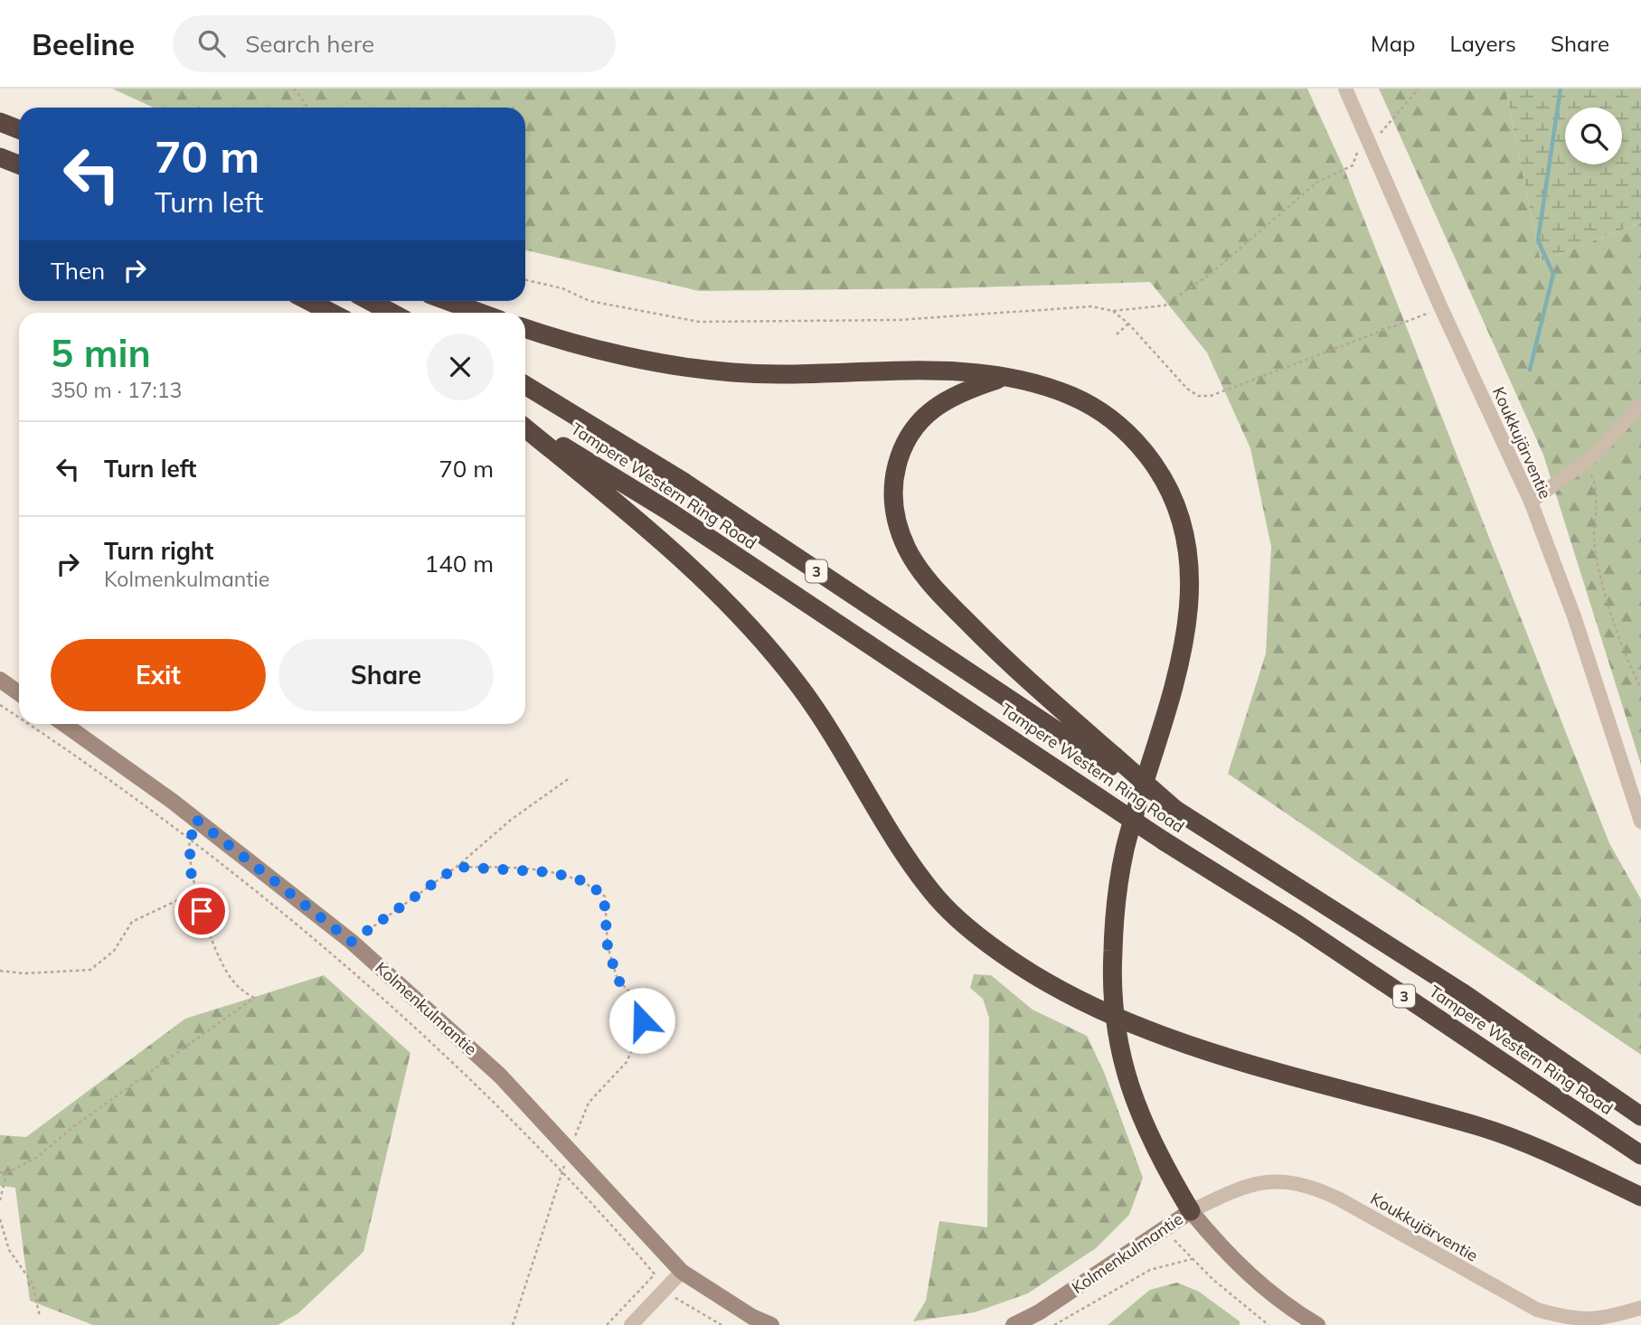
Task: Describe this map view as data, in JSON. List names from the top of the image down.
{
  "streets": {
    "highway": ["Tampere Western Ring Road", "3"],
    "street": ["Koukkujärventie", "Kolmenkulmantie"]
  },
  "crossings": [
    ["Koukkujärventie", "Kolmenkulmantie"]
  ],
  "page": {
    "header": "Beeline",
    "search": "Search here",
    "nav": ["Map", "Layers", "Share"],
    "turn": ["70 m", "Turn left"],
    "then": "Then",
    "heading": ["5 min", "350 m · 17:13"],
    "list": [
      {
        "name": "Turn left",
        "value": "70 m"
      },
      {
        "name": "Turn right",
        "note": "Kolmenkulmantie",
        "value": "140 m"
      }
    ],
    "buttons": ["Exit", "Share"]
  }
}
